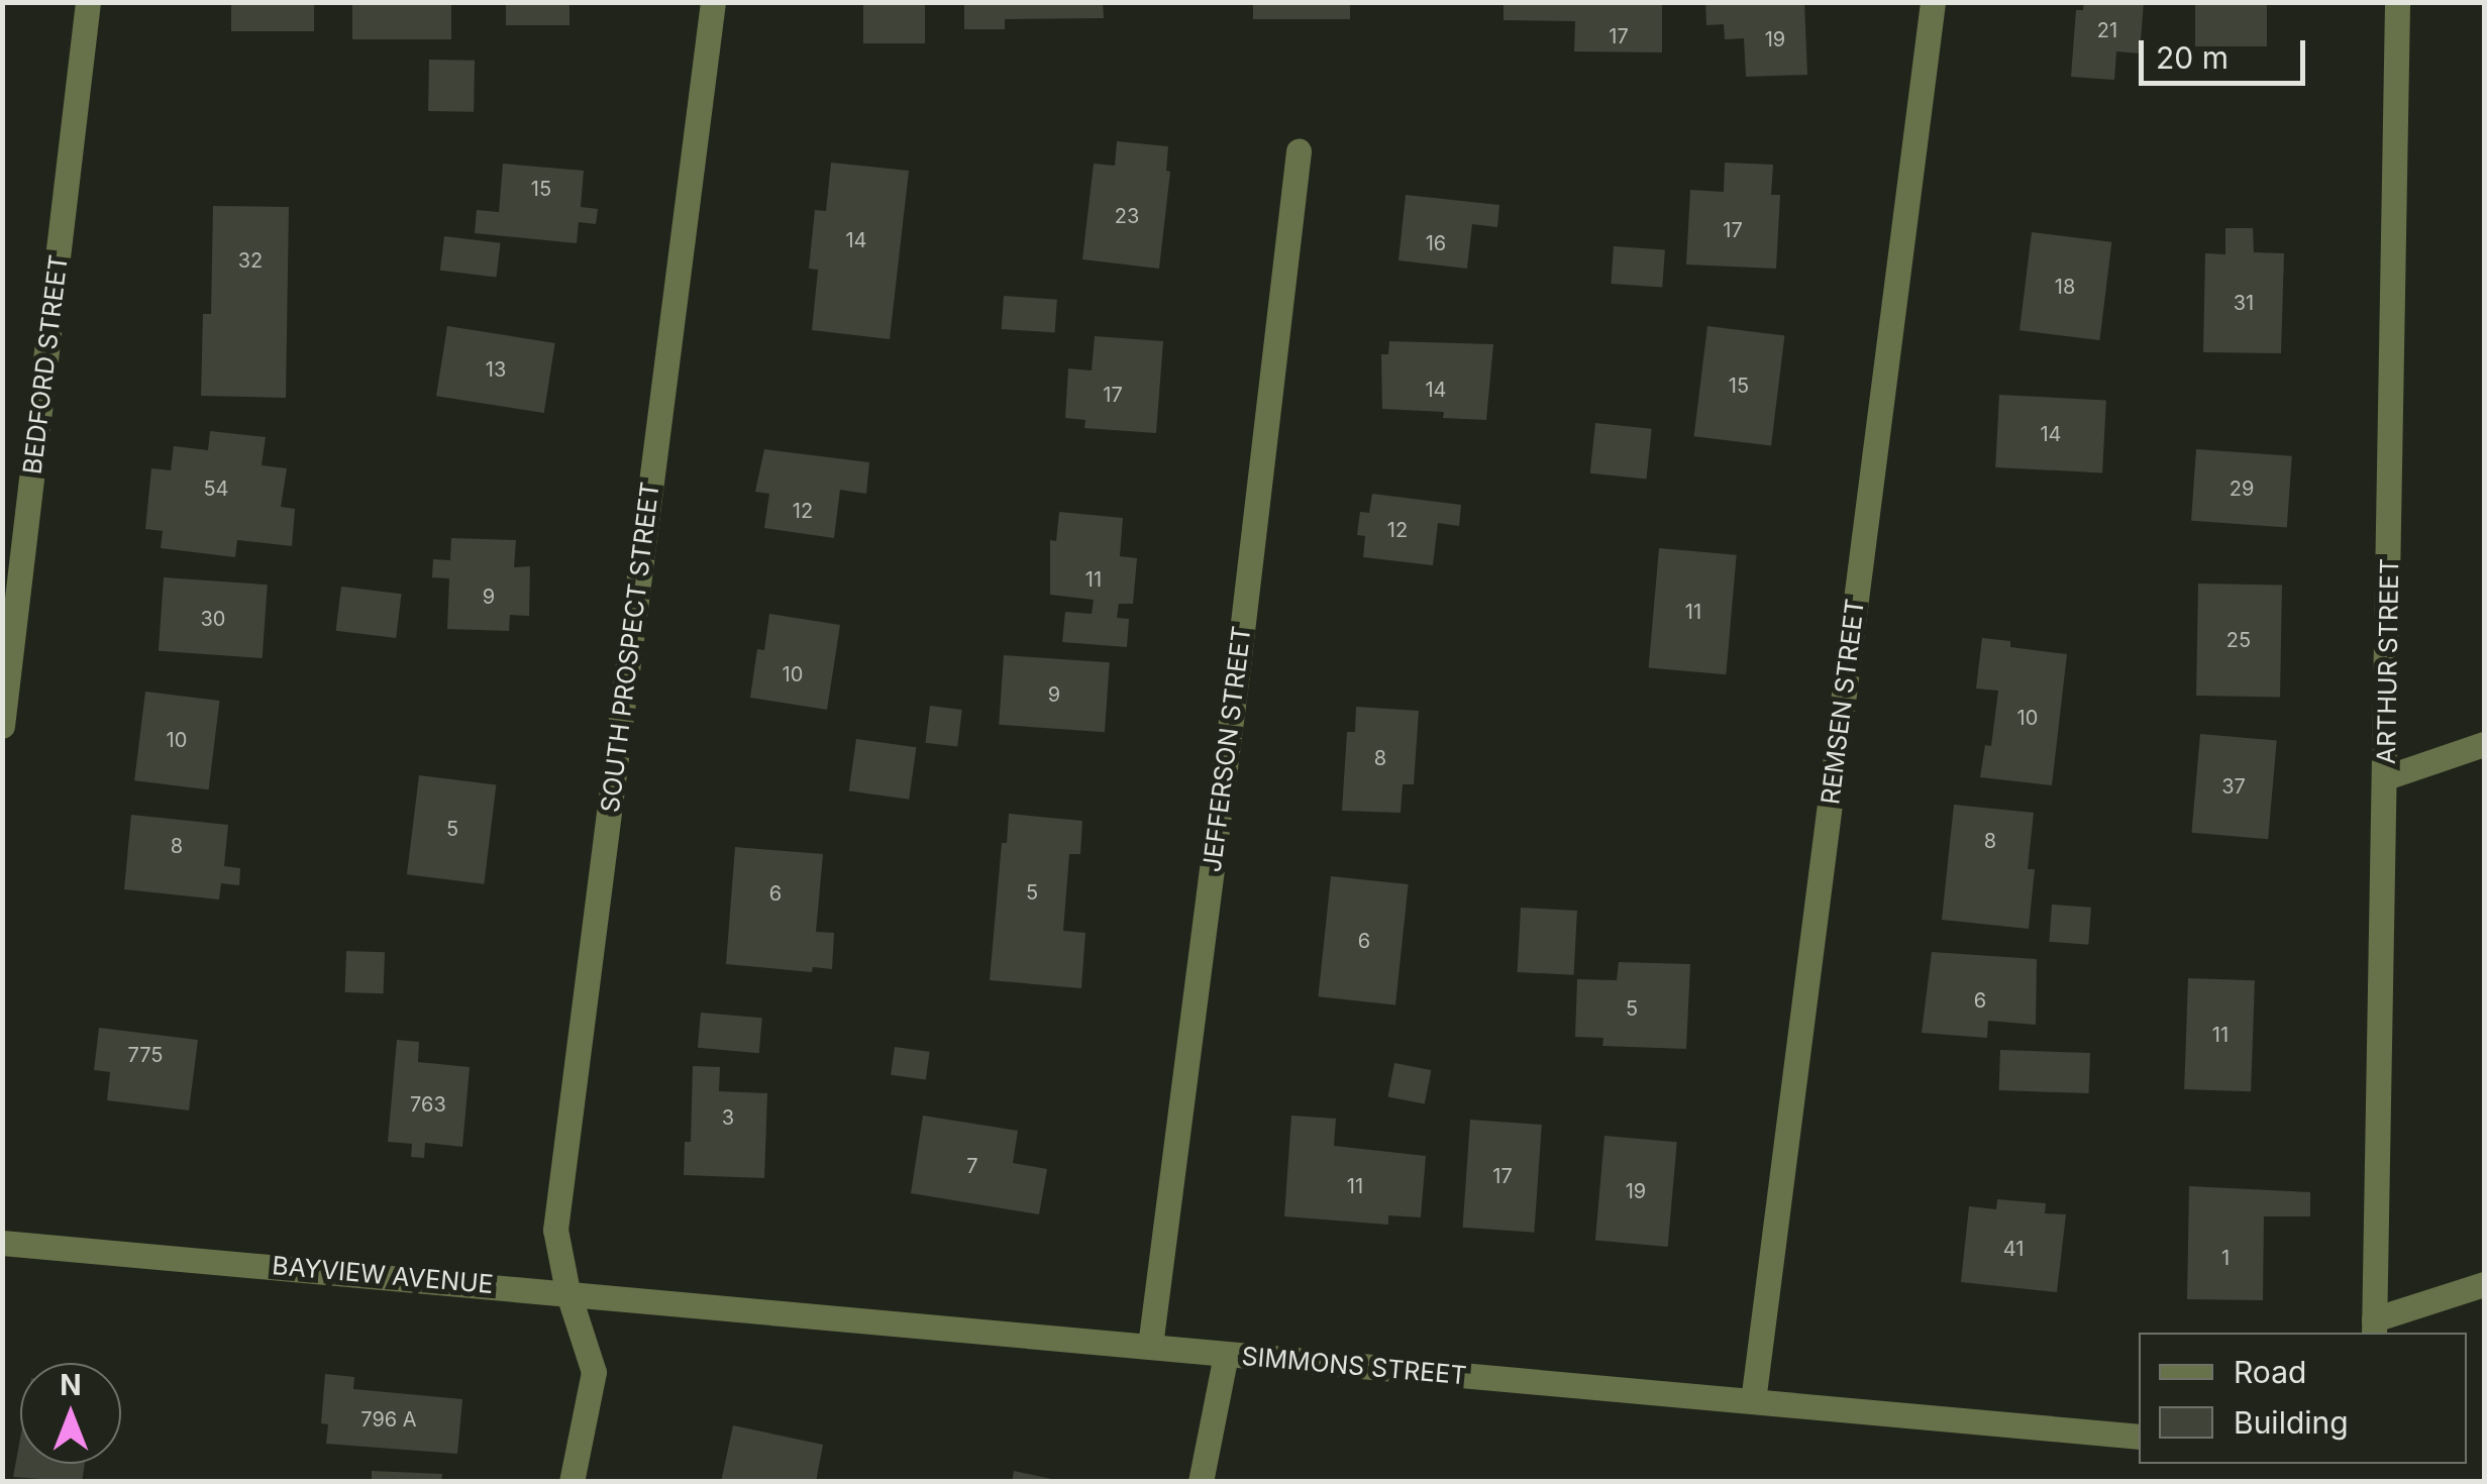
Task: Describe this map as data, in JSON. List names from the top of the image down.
{
  "streets": {
    "street": [
      "BEDFORD STREET",
      "SOUTH PROSPECT STREET",
      "ARTHUR STREET",
      "REMSEN STREET",
      "JEFFERSON STREET",
      "BAYVIEW AVENUE",
      "SIMMONS STREET"
    ]
  },
  "crossings": [
    ["SOUTH PROSPECT STREET", "BAYVIEW AVENUE"],
    ["SOUTH PROSPECT STREET", "SIMMONS STREET"],
    ["REMSEN STREET", "SIMMONS STREET"],
    ["JEFFERSON STREET", "SIMMONS STREET"],
    ["BAYVIEW AVENUE", "SIMMONS STREET"]
  ],
  "house_numbers": [
    "21",
    "17",
    "19",
    "15",
    "23",
    "17",
    "14",
    "16",
    "32",
    "18",
    "31",
    "13",
    "15",
    "14",
    "17",
    "14",
    "54",
    "29",
    "12",
    "12",
    "11",
    "9",
    "11",
    "30",
    "25",
    "10",
    "9",
    "10",
    "10",
    "8",
    "37",
    "5",
    "8",
    "8",
    "5",
    "6",
    "6",
    "6",
    "5",
    "11",
    "775",
    "763",
    "3",
    "7",
    "17",
    "11",
    "19",
    "41",
    "1",
    "796 A"
  ],
  "legend": ["Road", "Building"],
  "scale_bar": "20 m",
  "north": "top"
}
